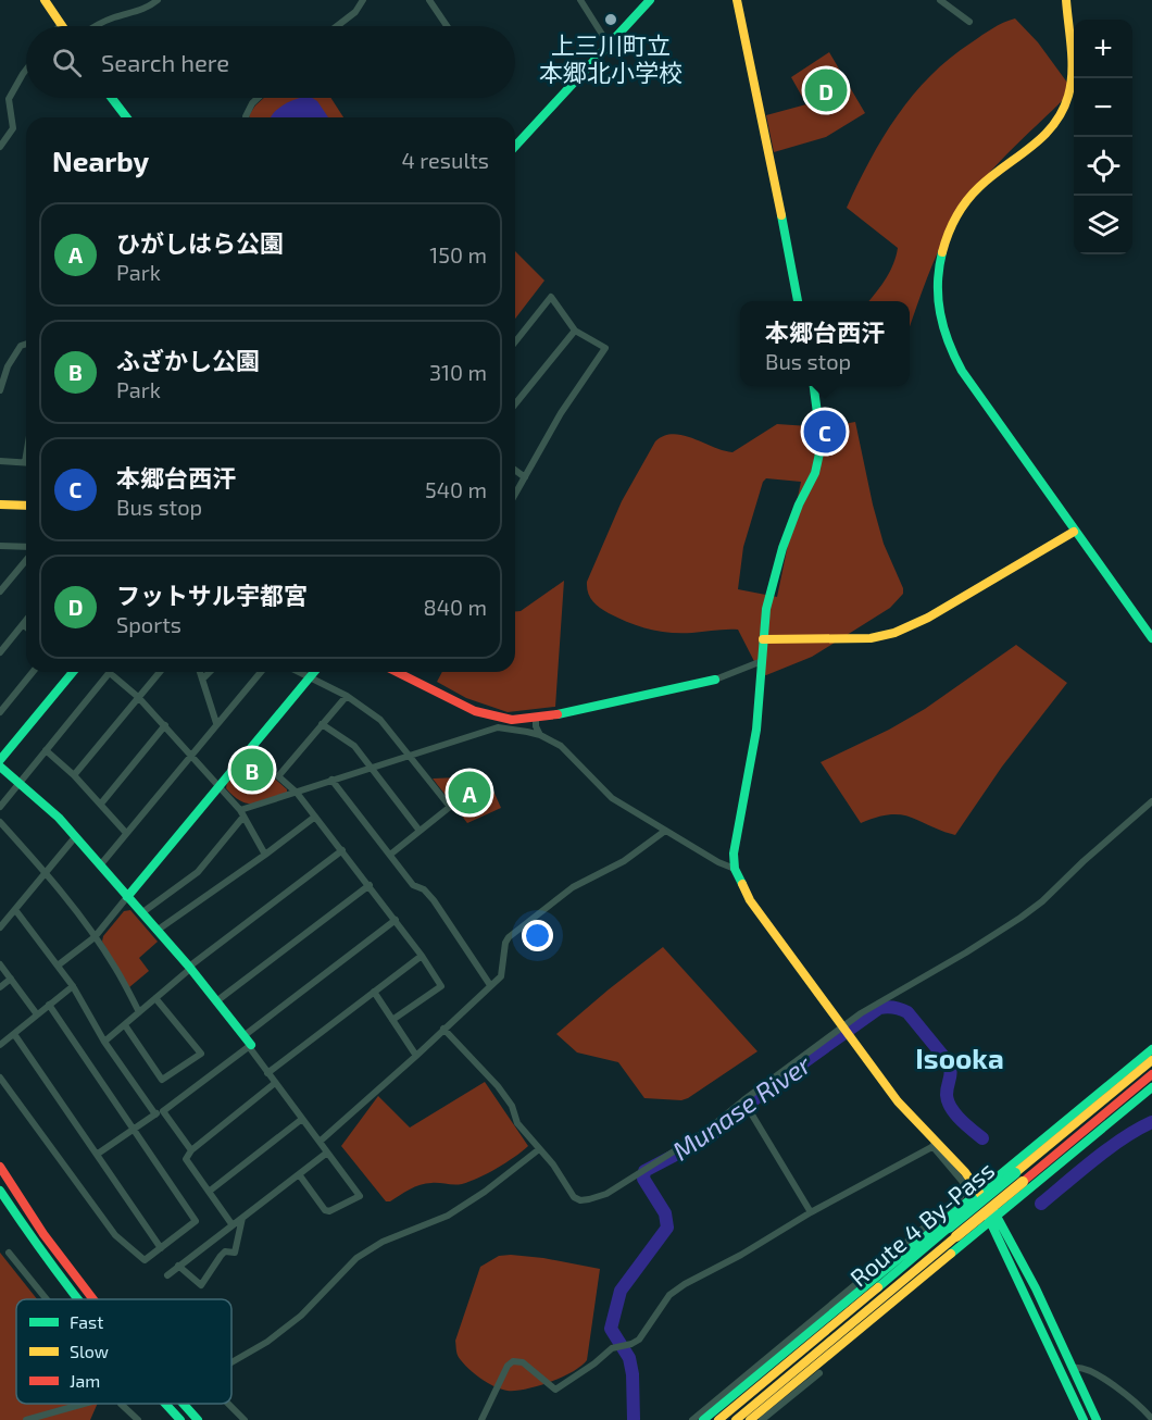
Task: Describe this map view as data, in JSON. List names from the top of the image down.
{
  "streets": {
    "main road": ["Route 4 By-Pass"]
  },
  "districts": ["Isooka"],
  "water": ["Munase River"],
  "places": ["上三川町立 本郷北小学校"],
  "legend": ["Fast", "Slow", "Jam"],
  "page": {
    "map_buttons": ["+", "−"],
    "search": "Search here",
    "pins": [
      "D",
      "C",
      "B",
      "A"
    ],
    "heading": ["Nearby", "4 results"],
    "list": [
      {
        "mark": "A",
        "name": "ひがしはら公園",
        "note": "Park",
        "value": "150 m"
      },
      {
        "mark": "B",
        "name": "ふざかし公園",
        "note": "Park",
        "value": "310 m"
      },
      {
        "mark": "C",
        "name": "本郷台西汗",
        "note": "Bus stop",
        "value": "540 m"
      },
      {
        "mark": "D",
        "name": "フットサル宇都宮",
        "note": "Sports",
        "value": "840 m"
      }
    ],
    "popup": ["本郷台西汗", "Bus stop"]
  }
}
